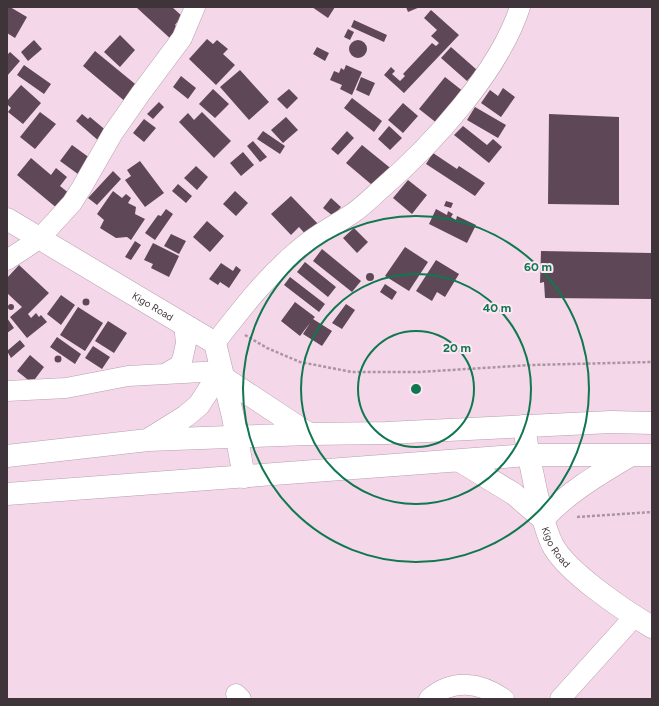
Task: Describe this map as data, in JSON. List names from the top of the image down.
{
  "streets": {
    "main road": ["Kigo Road"]
  },
  "rings": ["60 m", "40 m", "20 m"]
}
